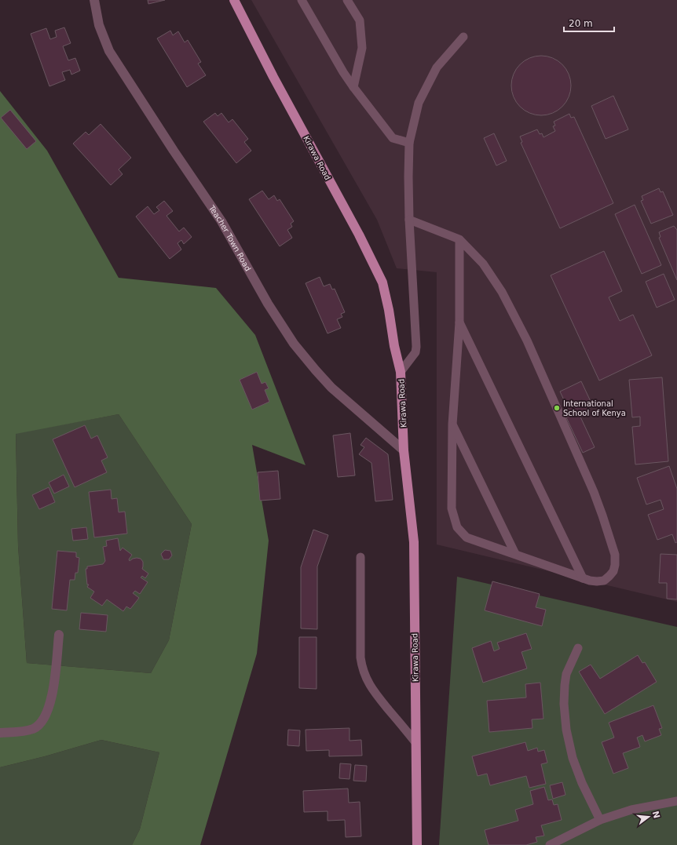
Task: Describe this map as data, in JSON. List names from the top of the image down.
{
  "streets": {
    "main road": ["Kirawa Road"],
    "street": ["Teacher Town Road"]
  },
  "crossings": [
    ["Kirawa Road", "Teacher Town Road"]
  ],
  "places": ["International School of Kenya"],
  "scale_bar": "20 m",
  "north": "right"
}
